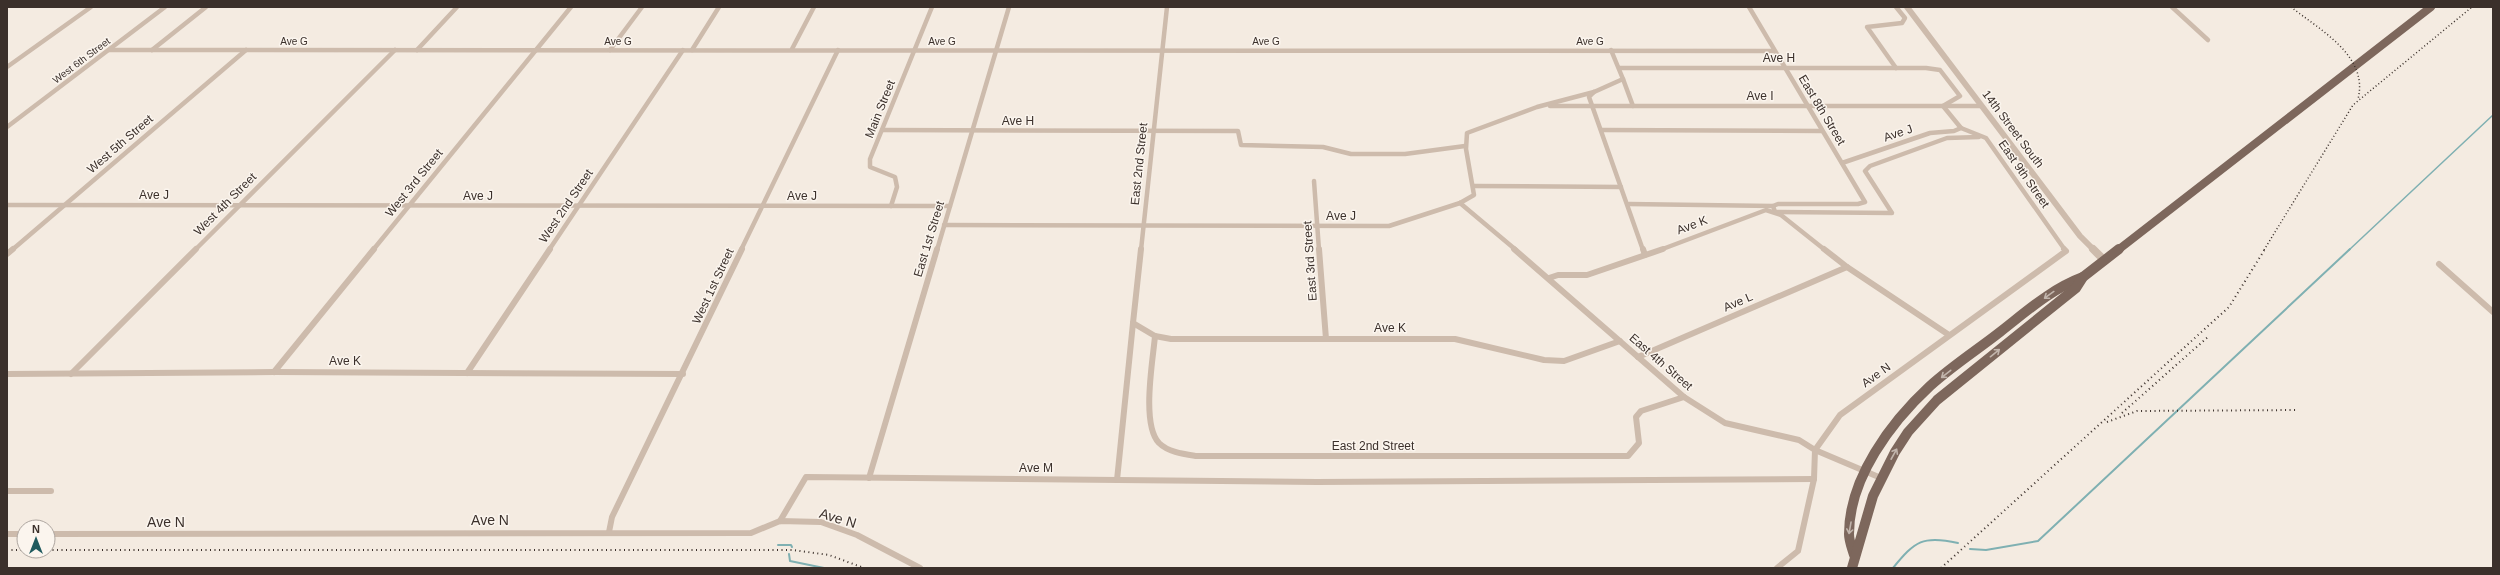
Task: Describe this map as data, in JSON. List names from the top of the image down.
{
  "streets": {
    "street": [
      "Ave G",
      "Ave H",
      "West 6th Street",
      "Ave I",
      "Main Street",
      "East 8th Street",
      "14th Street South",
      "Ave J",
      "West 5th Street",
      "East 2nd Street",
      "East 9th Street",
      "West 3rd Street",
      "West 4th Street",
      "West 2nd Street",
      "Ave K",
      "East 1st Street",
      "East 3rd Street",
      "West 1st Street",
      "Ave L",
      "East 4th Street",
      "Ave N",
      "Ave M"
    ]
  },
  "crossings": [
    ["Ave G", "West 6th Street"],
    ["Ave G", "Main Street"],
    ["Ave G", "East 8th Street"],
    ["Ave G", "West 5th Street"],
    ["Ave G", "East 2nd Street"],
    ["Ave G", "West 3rd Street"],
    ["Ave G", "West 4th Street"],
    ["Ave G", "West 2nd Street"],
    ["Ave G", "East 1st Street"],
    ["Ave G", "West 1st Street"],
    ["Ave H", "Ave I"],
    ["Ave H", "Main Street"],
    ["Ave H", "East 8th Street"],
    ["Ave H", "East 2nd Street"],
    ["Ave H", "East 9th Street"],
    ["Ave H", "East 1st Street"],
    ["Ave I", "East 8th Street"],
    ["Ave I", "14th Street South"],
    ["Ave I", "East 9th Street"],
    ["Main Street", "Ave J"],
    ["East 8th Street", "Ave J"],
    ["East 8th Street", "Ave K"],
    ["Ave J", "West 5th Street"],
    ["Ave J", "East 2nd Street"],
    ["Ave J", "East 9th Street"],
    ["Ave J", "West 3rd Street"],
    ["Ave J", "West 4th Street"],
    ["Ave J", "West 2nd Street"],
    ["Ave J", "East 1st Street"],
    ["Ave J", "East 3rd Street"],
    ["Ave J", "West 1st Street"],
    ["Ave J", "East 4th Street"],
    ["East 2nd Street", "Ave K"],
    ["East 2nd Street", "East 4th Street"],
    ["East 2nd Street", "Ave M"],
    ["East 9th Street", "Ave K"],
    ["East 9th Street", "Ave N"],
    ["West 3rd Street", "Ave K"],
    ["West 4th Street", "Ave K"],
    ["West 2nd Street", "Ave K"],
    ["Ave K", "East 3rd Street"],
    ["Ave K", "West 1st Street"],
    ["Ave K", "East 4th Street"],
    ["East 1st Street", "Ave M"],
    ["West 1st Street", "Ave N"],
    ["Ave L", "East 4th Street"],
    ["East 4th Street", "Ave N"],
    ["Ave N", "Ave M"]
  ],
  "north": "top"
}
